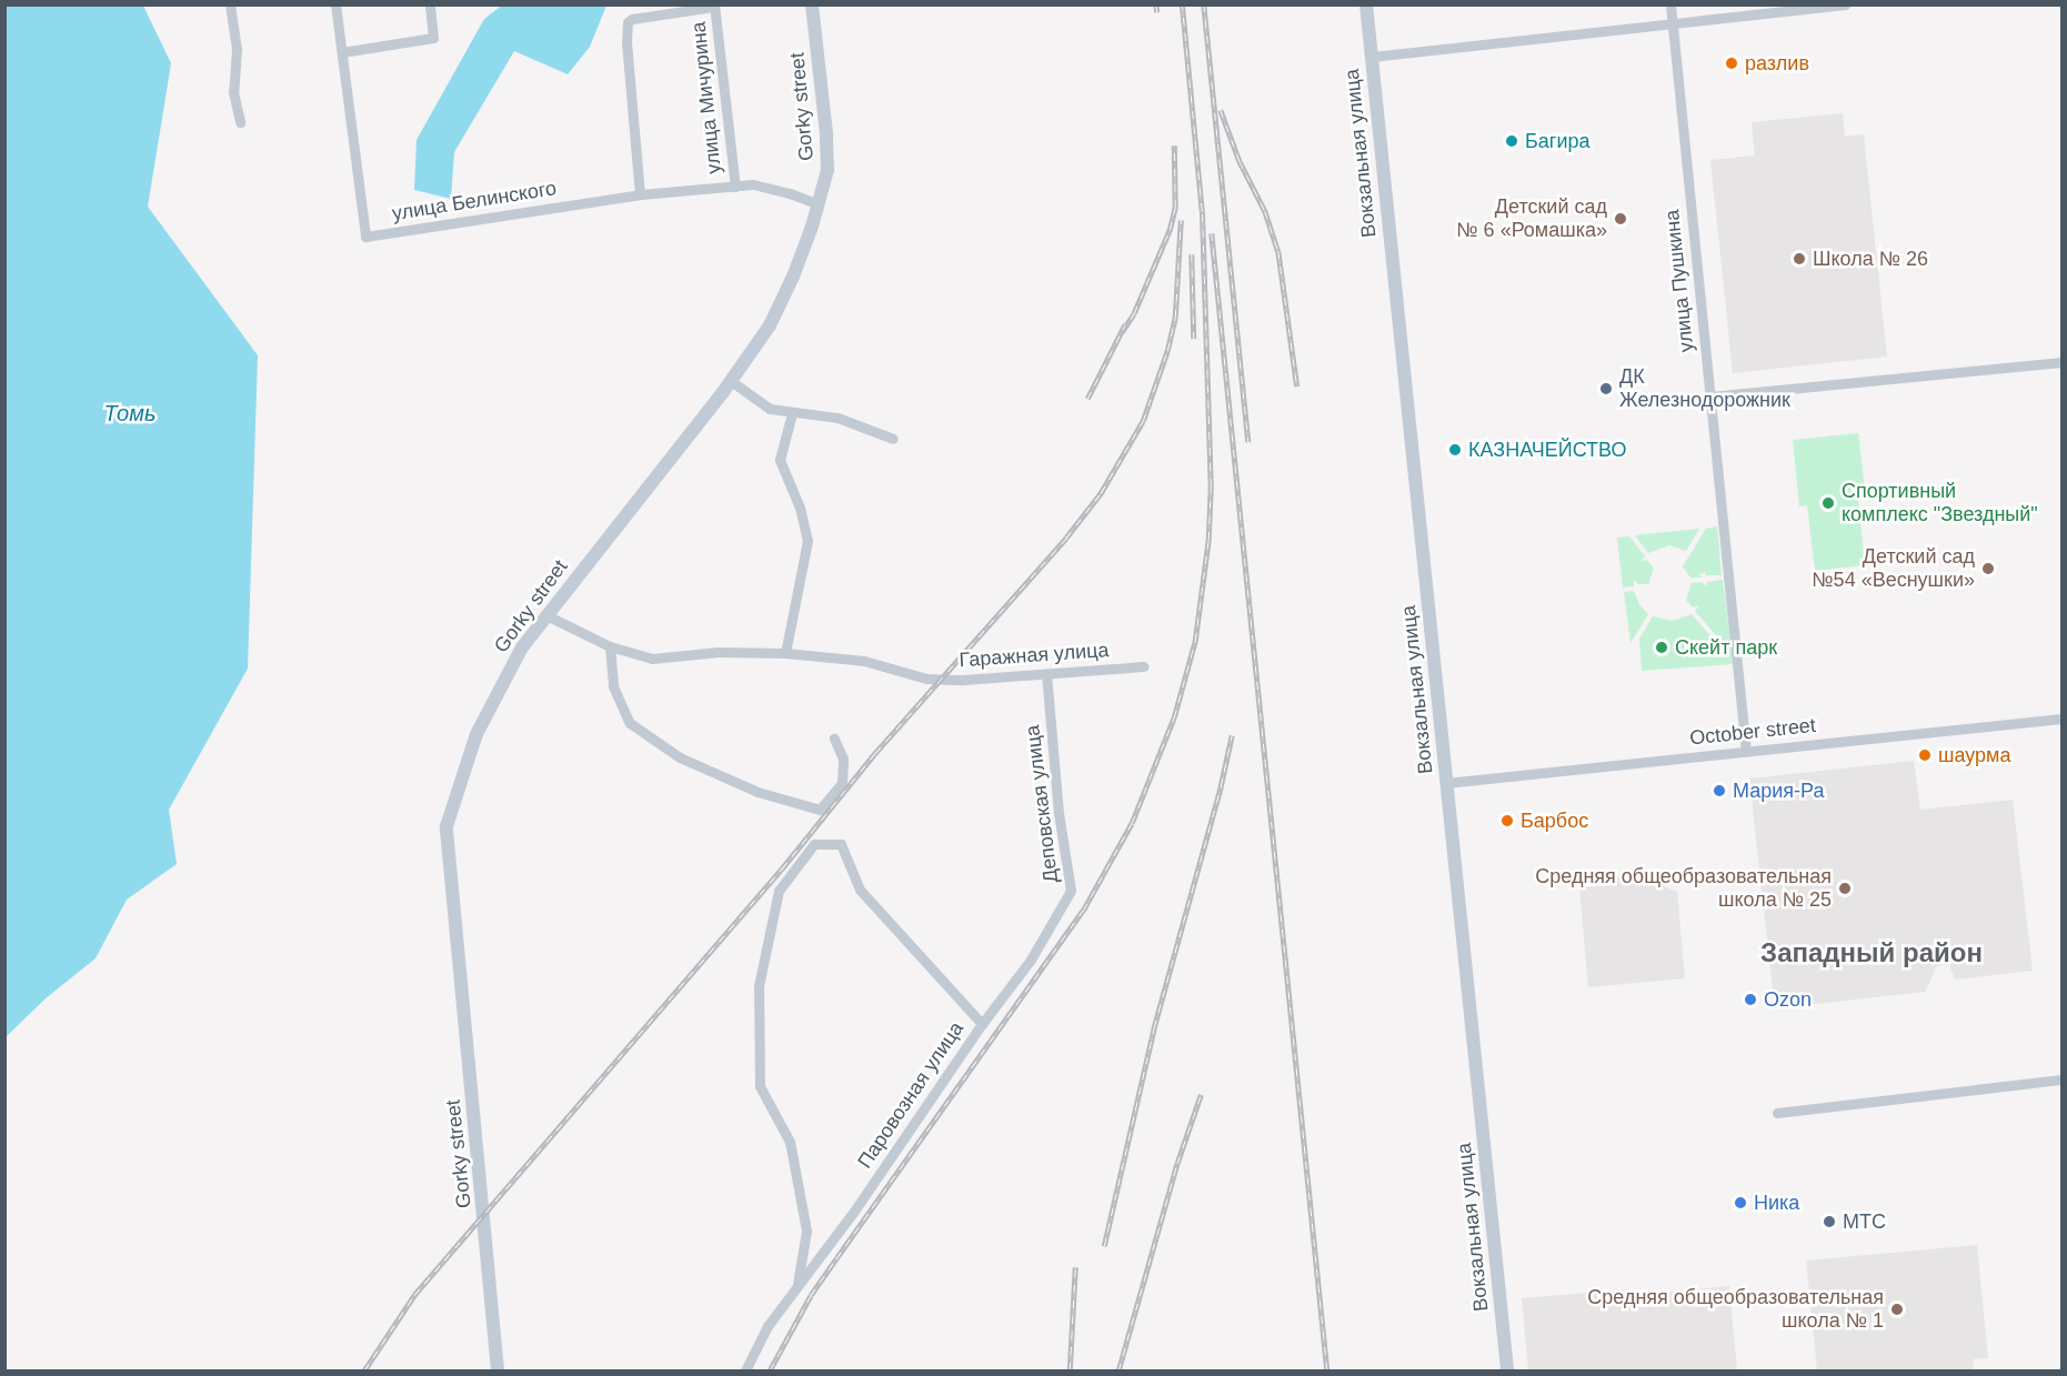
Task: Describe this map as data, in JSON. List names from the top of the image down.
{
  "streets": {
    "main road": ["Gorky street", "Вокзальная улица"],
    "street": [
      "улица Мичурина",
      "улица Белинского",
      "улица Пушкина",
      "Гаражная улица",
      "October street",
      "Деповская улица",
      "Паровозная улица"
    ]
  },
  "crossings": [
    ["улица Мичурина", "улица Белинского"],
    ["Gorky street", "улица Белинского"],
    ["Вокзальная улица", "October street"],
    ["улица Пушкина", "October street"],
    ["Гаражная улица", "Деповская улица"],
    ["Деповская улица", "Паровозная улица"]
  ],
  "districts": ["Западный район"],
  "water": ["Томь"],
  "places": [
    "разлив",
    "Багира",
    "Детский сад № 6 «Ромашка»",
    "Школа № 26",
    "ДК Железнодорожник",
    "КАЗНАЧЕЙСТВО",
    "Спортивный комплекс \"Звездный\"",
    "Детский сад №54 «Веснушки»",
    "Скейт парк",
    "шаурма",
    "Мария-Ра",
    "Барбос",
    "Средняя общеобразовательная школа № 25",
    "Ozon",
    "Ника",
    "МТС",
    "Средняя общеобразовательная школа № 1"
  ]
}
